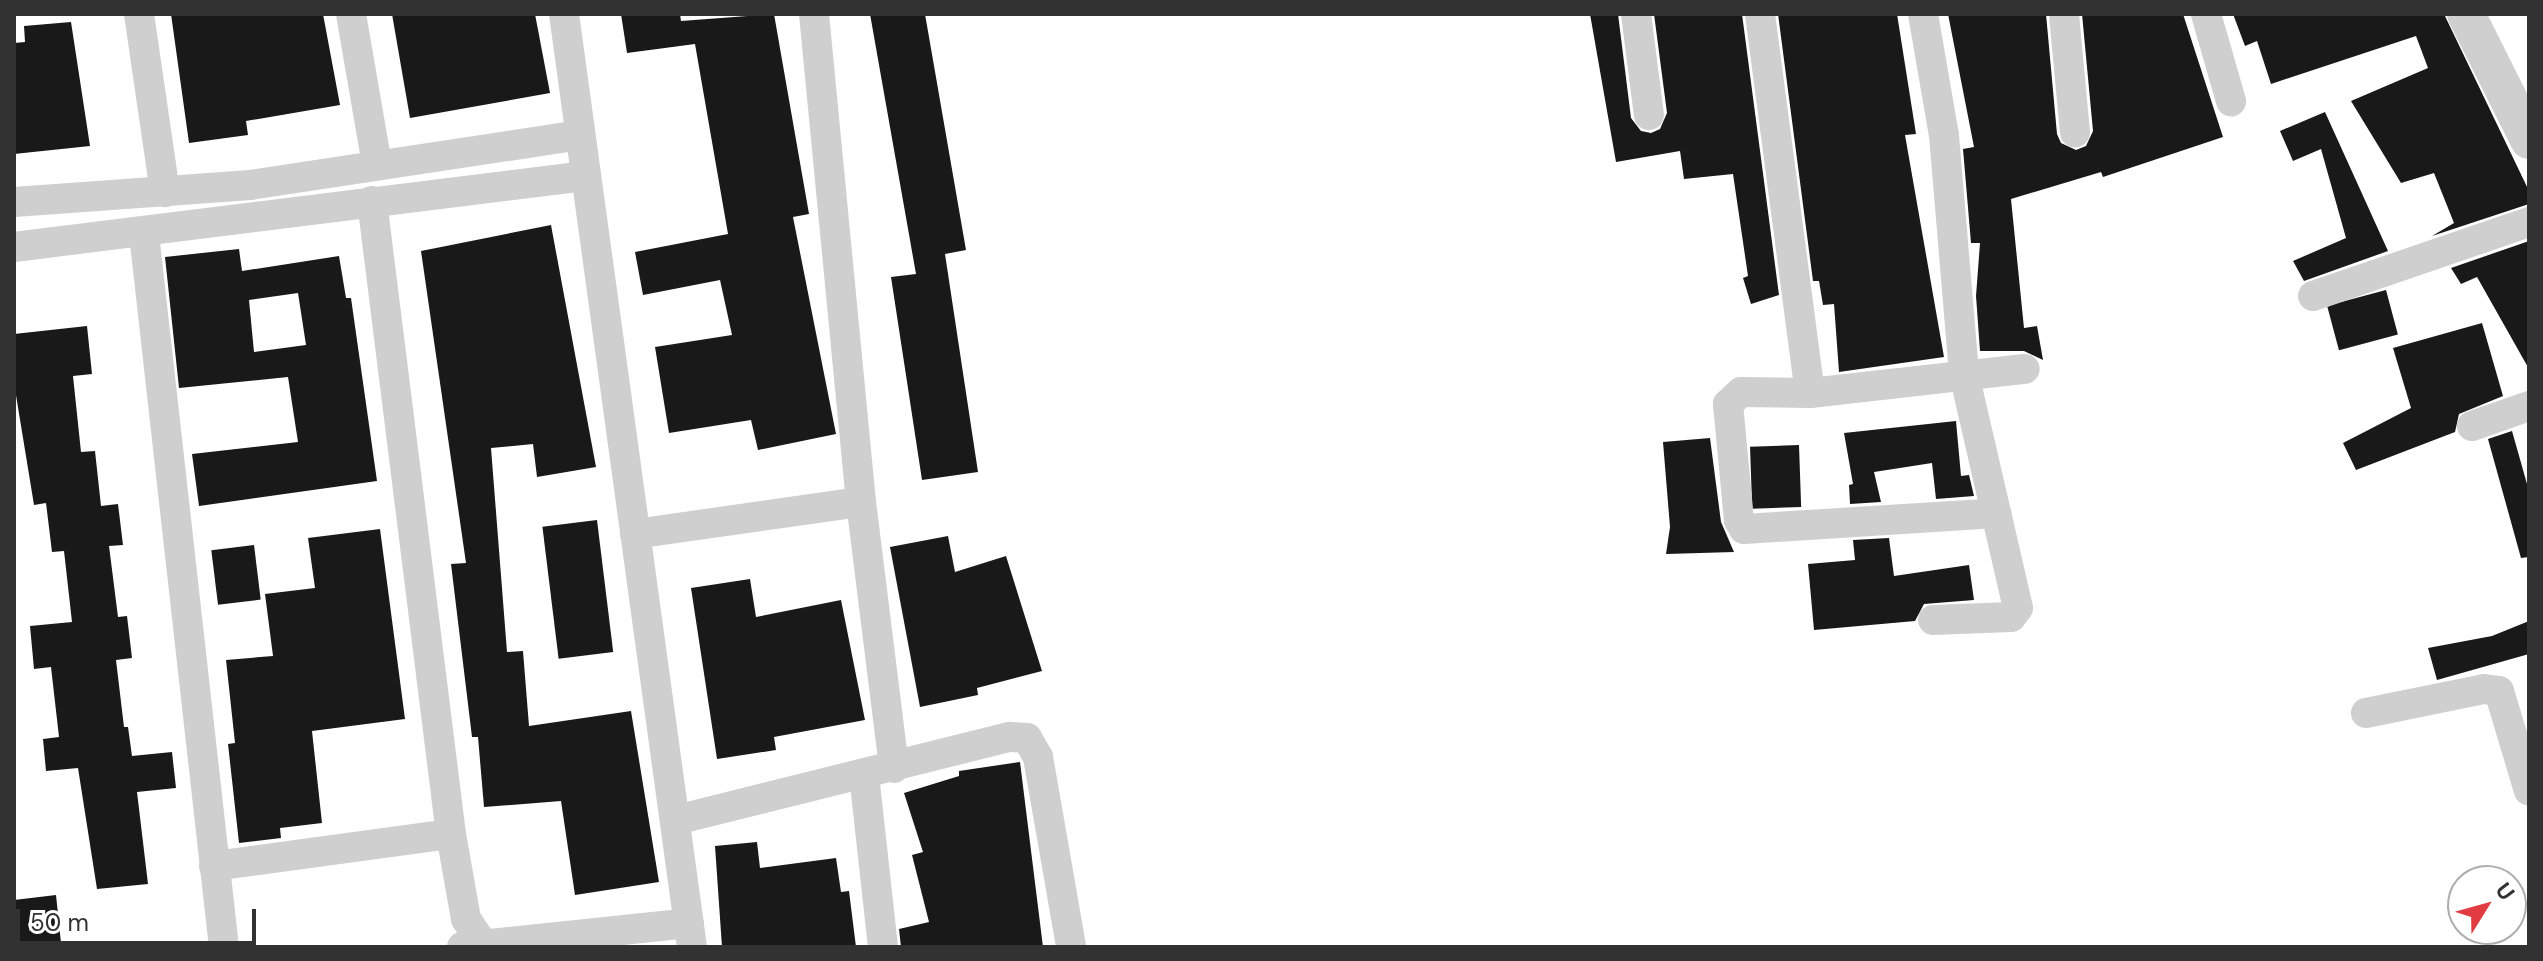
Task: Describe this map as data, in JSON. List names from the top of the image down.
{
  "scale_bar": "50 m",
  "north": "top right"
}
